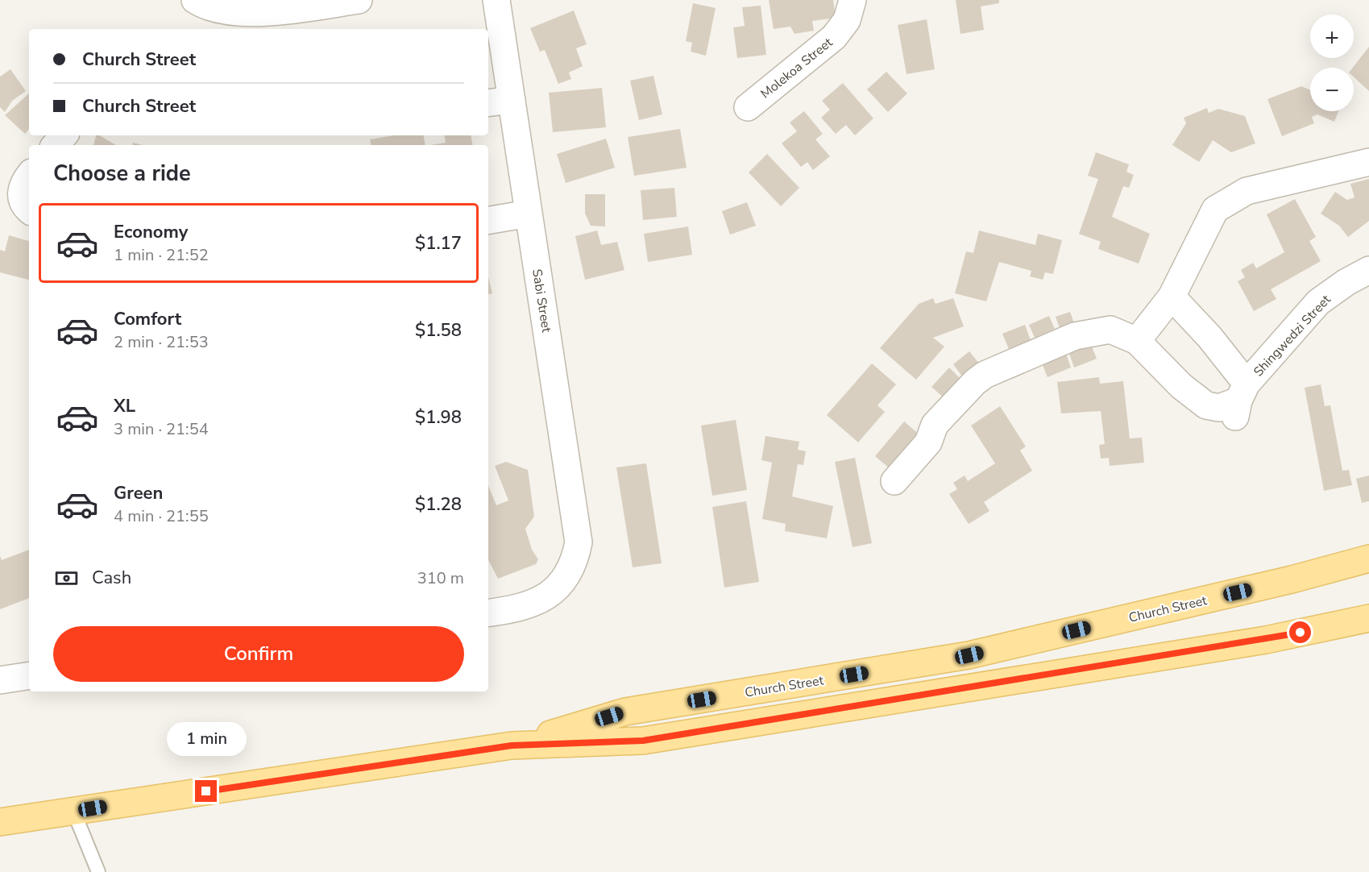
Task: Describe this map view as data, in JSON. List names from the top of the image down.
{
  "streets": {
    "main road": ["Church Street"],
    "street": ["Molekoa Street", "Sabi Street", "Shingwedzi Street"]
  },
  "page": {
    "map_buttons": ["+", "−"],
    "banner": ["Church Street", "Church Street"],
    "heading": "Choose a ride",
    "list": [
      {
        "name": "Economy",
        "note": "1 min · 21:52",
        "value": "$1.17"
      },
      {
        "name": "Comfort",
        "note": "2 min · 21:53",
        "value": "$1.58"
      },
      {
        "name": "XL",
        "note": "3 min · 21:54",
        "value": "$1.98"
      },
      {
        "name": "Green",
        "note": "4 min · 21:55",
        "value": "$1.28"
      }
    ],
    "pay": ["Cash", "310 m"],
    "buttons": "Confirm",
    "bubble": "1 min"
  }
}
